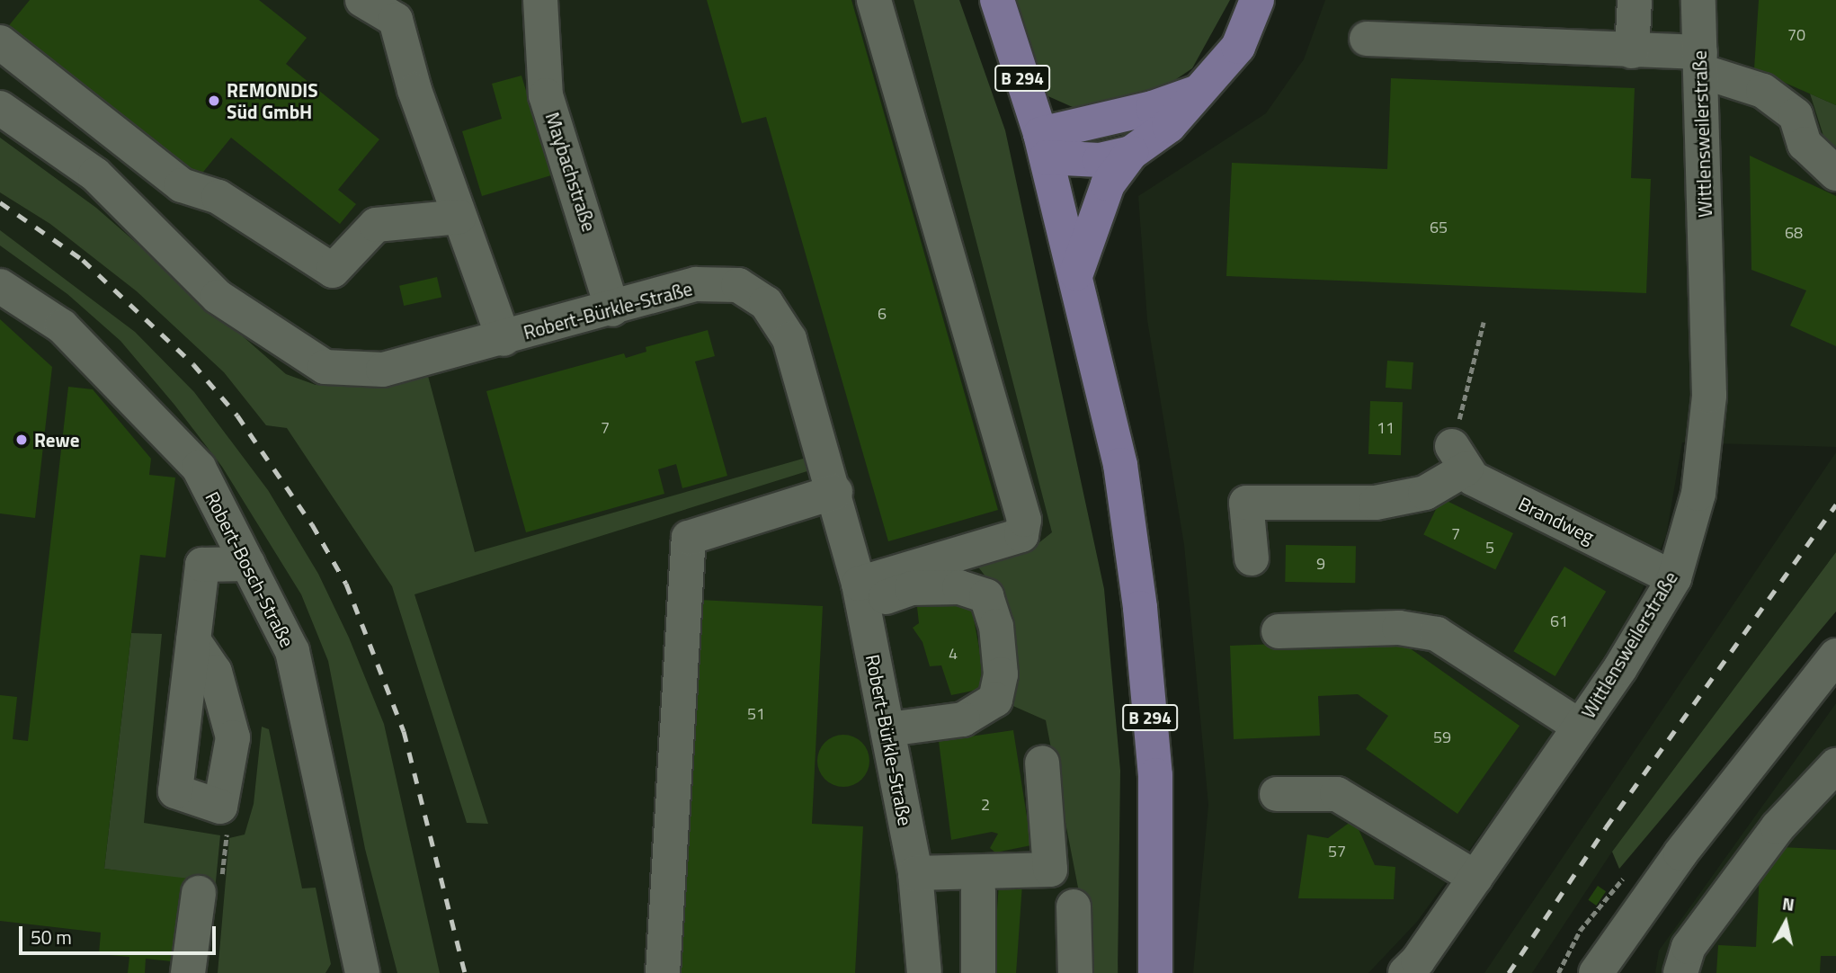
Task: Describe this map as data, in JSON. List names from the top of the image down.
{
  "streets": {
    "main road": ["B 294"],
    "street": [
      "Wittlensweilerstraße",
      "Maybachstraße",
      "Robert-Bürkle-Straße",
      "Brandweg",
      "Robert-Bosch-Straße"
    ]
  },
  "crossings": [
    ["Wittlensweilerstraße", "Brandweg"],
    ["Maybachstraße", "Robert-Bürkle-Straße"]
  ],
  "places": ["REMONDIS Süd GmbH", "Rewe"],
  "house_numbers": [
    "70",
    "65",
    "68",
    "6",
    "7",
    "11",
    "7",
    "5",
    "9",
    "61",
    "4",
    "51",
    "59",
    "2",
    "57"
  ],
  "scale_bar": "50 m",
  "north": "top"
}
